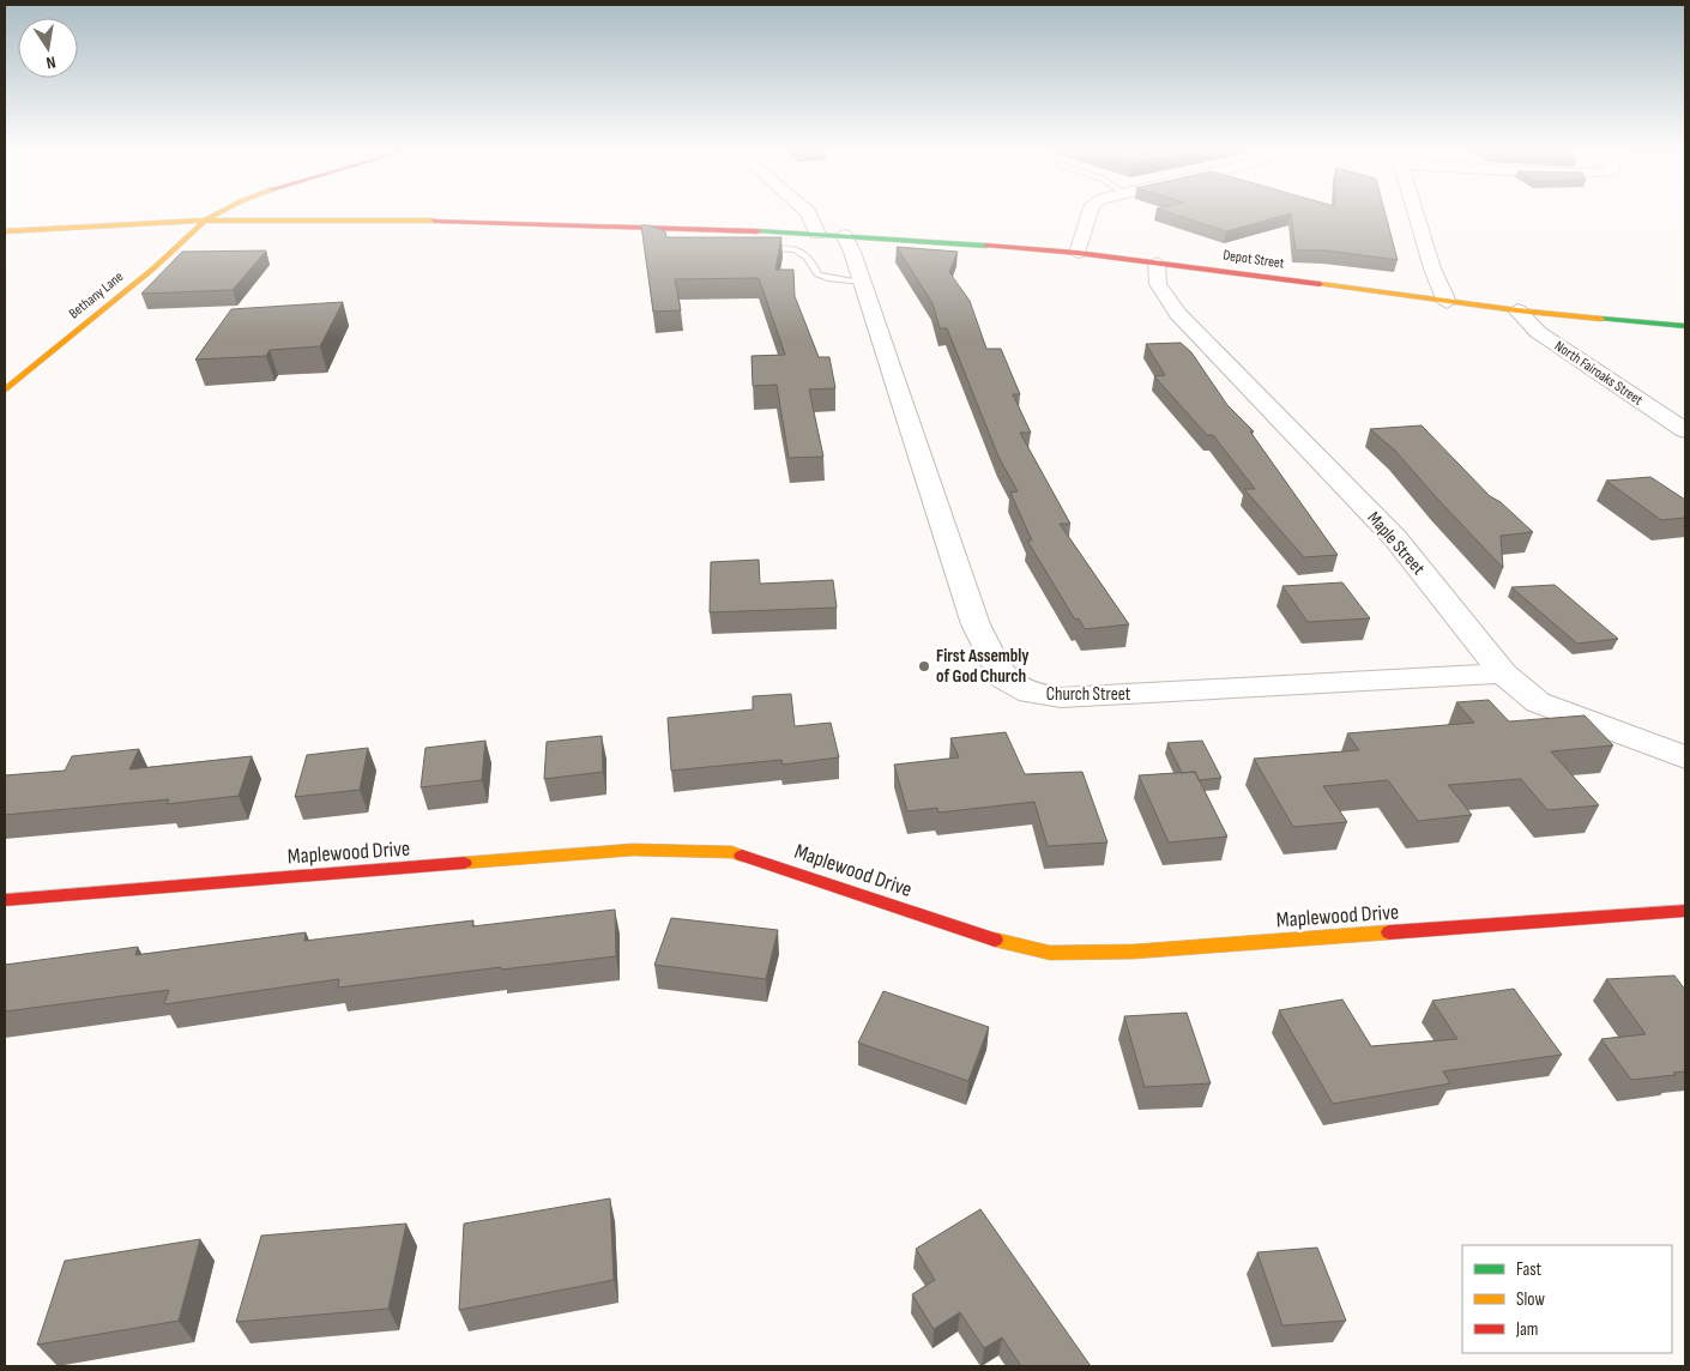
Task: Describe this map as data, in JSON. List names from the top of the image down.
{
  "streets": {
    "main road": ["Depot Street", "Bethany Lane", "Maplewood Drive"],
    "street": ["North Fairoaks Street", "Maple Street", "Church Street"]
  },
  "crossings": [
    ["Depot Street", "Bethany Lane"],
    ["Depot Street", "North Fairoaks Street"],
    ["Depot Street", "Maple Street"],
    ["Depot Street", "Church Street"],
    ["Maple Street", "Church Street"]
  ],
  "places": ["First Assembly of God Church"],
  "legend": ["Fast", "Slow", "Jam"],
  "north": "bottom"
}
